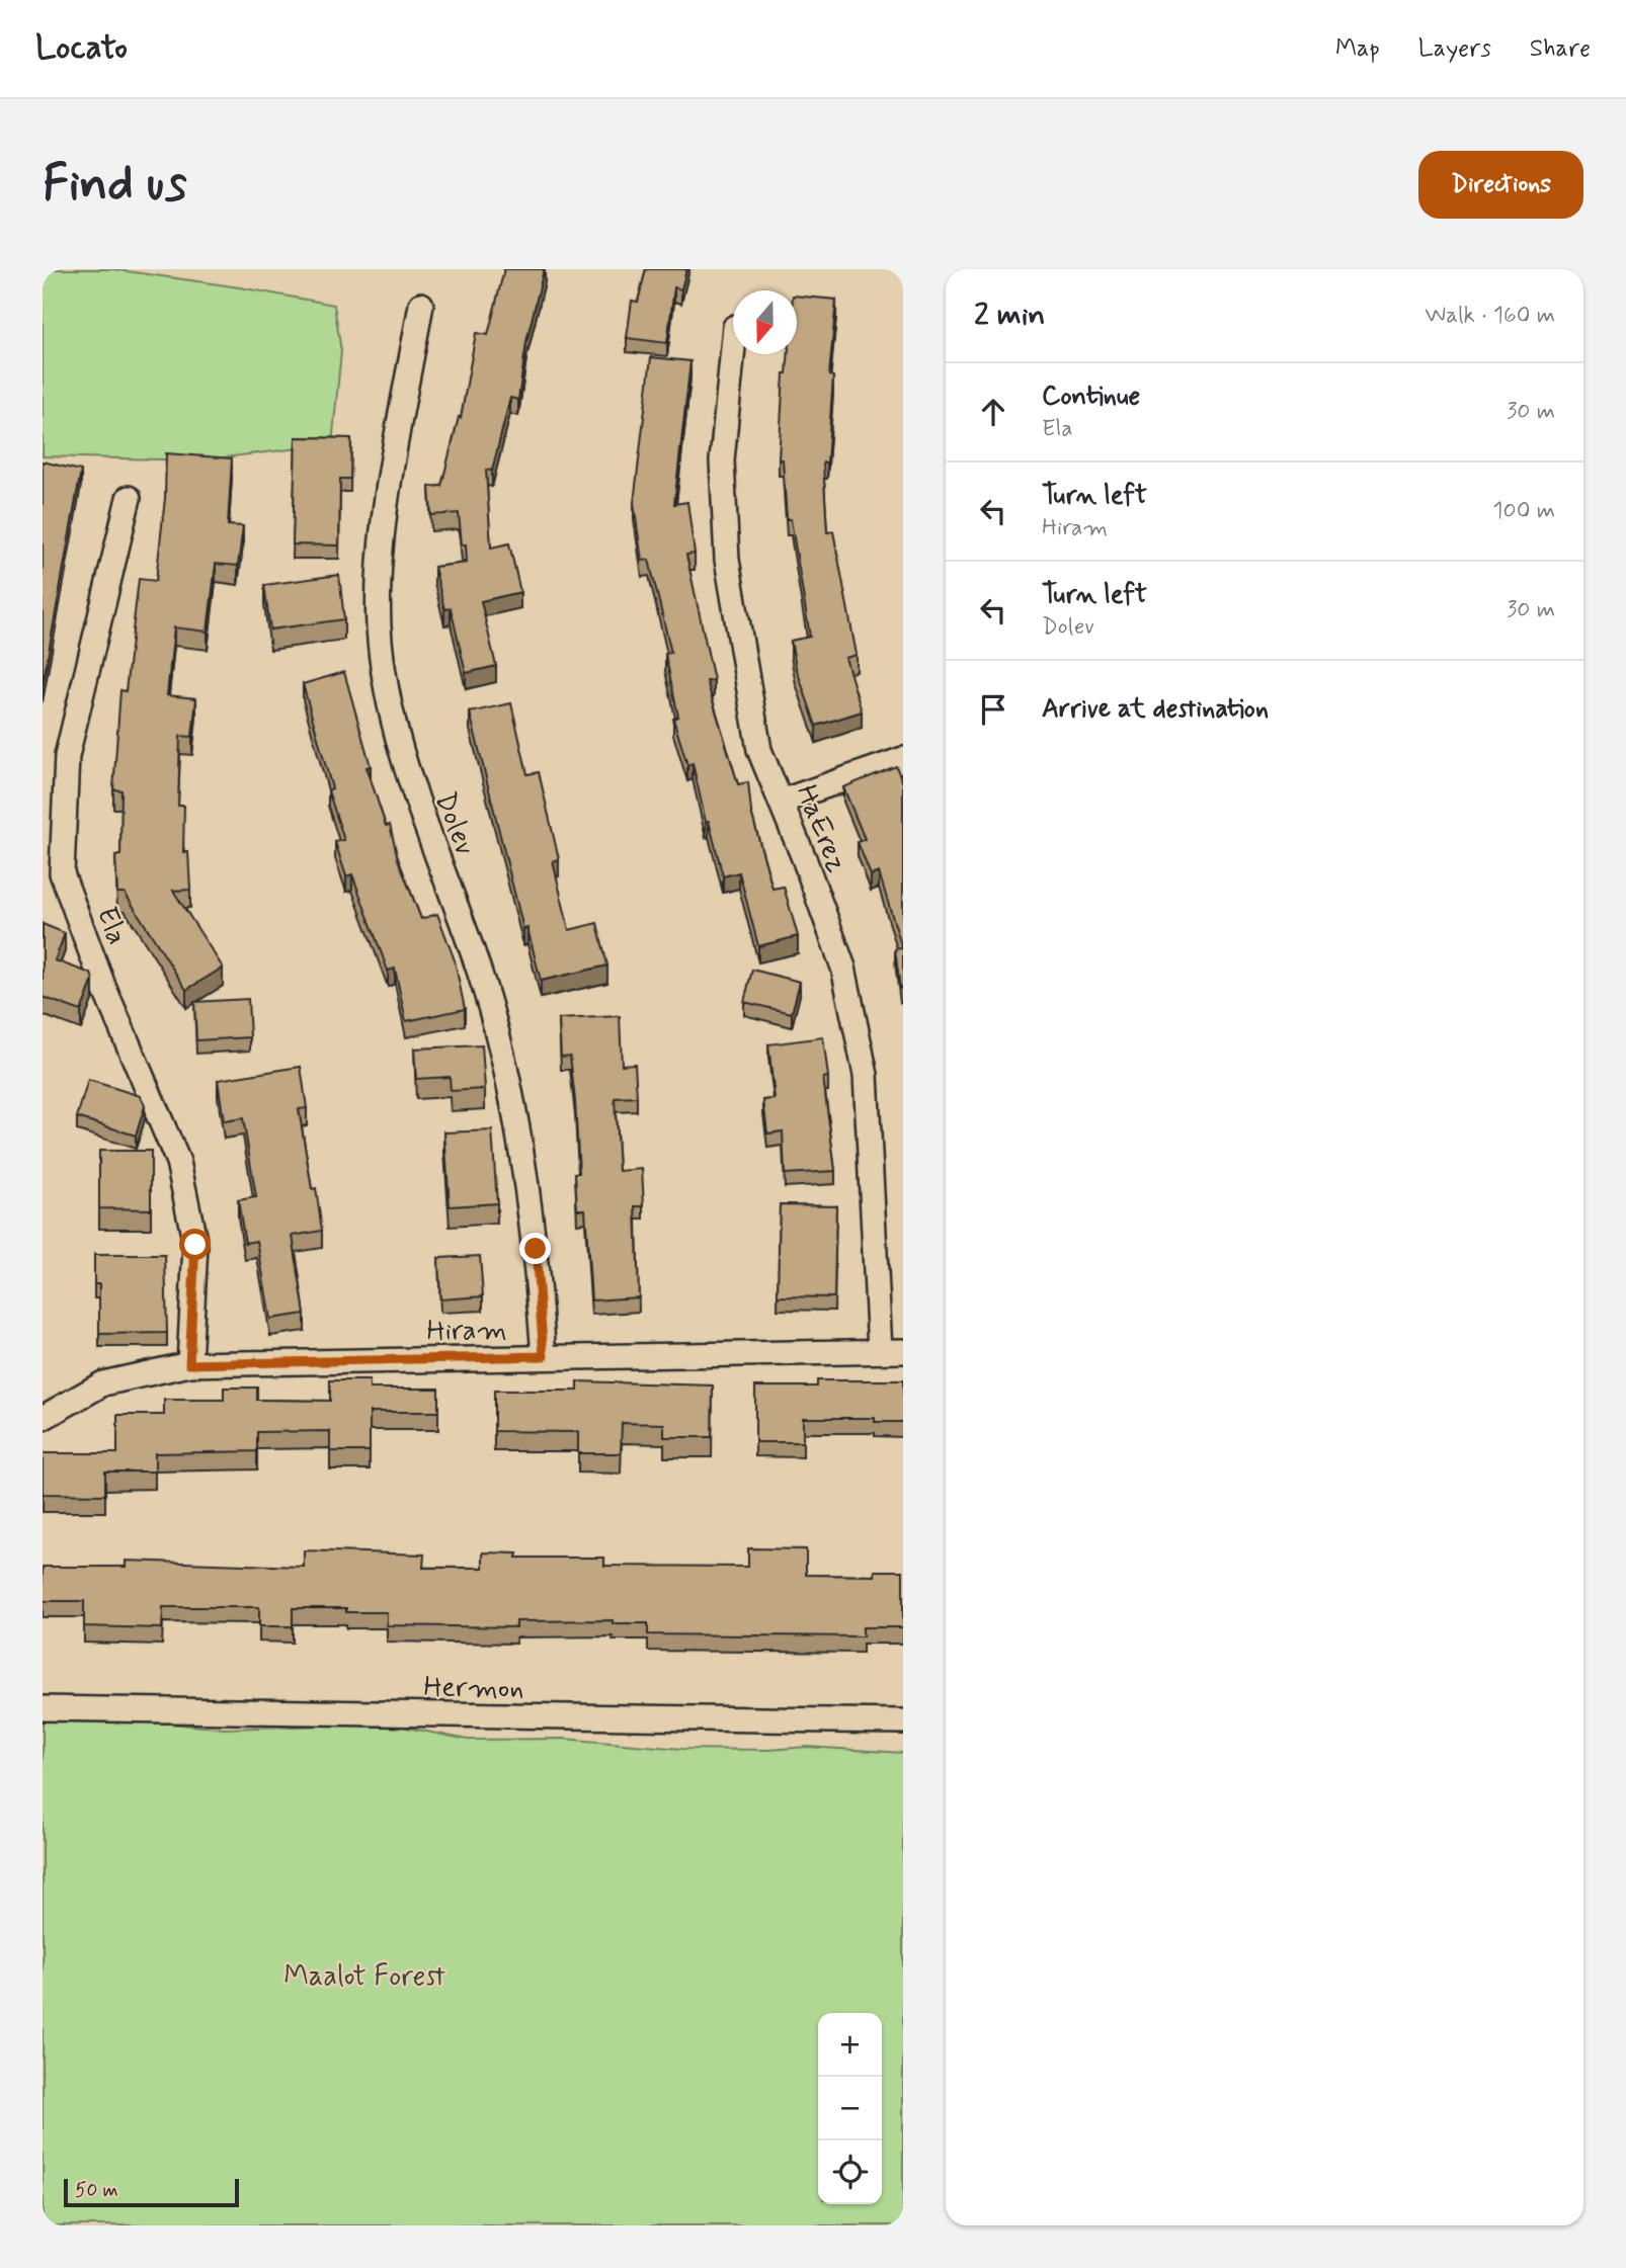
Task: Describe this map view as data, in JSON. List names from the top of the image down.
{
  "streets": {
    "street": [
      "Dolev",
      "HaErez",
      "Ela",
      "Hiram",
      "Hermon"
    ]
  },
  "crossings": [
    ["Dolev", "Hiram"],
    ["HaErez", "Hiram"],
    ["Ela", "Hiram"]
  ],
  "parks": ["Maalot Forest"],
  "scale_bar": "50 m",
  "north": "bottom",
  "page": {
    "header": "Locato",
    "nav": ["Map", "Layers", "Share"],
    "buttons": "Directions",
    "title": "Find us",
    "heading": ["2 min", "Walk · 160 m"],
    "list": [
      ["Continue", "Ela", "30 m"],
      ["Turn left", "Hiram", "100 m"],
      ["Turn left", "Dolev", "30 m"],
      "Arrive at destination"
    ],
    "map_buttons": ["+", "−"],
    "scale": "50 m"
  }
}
